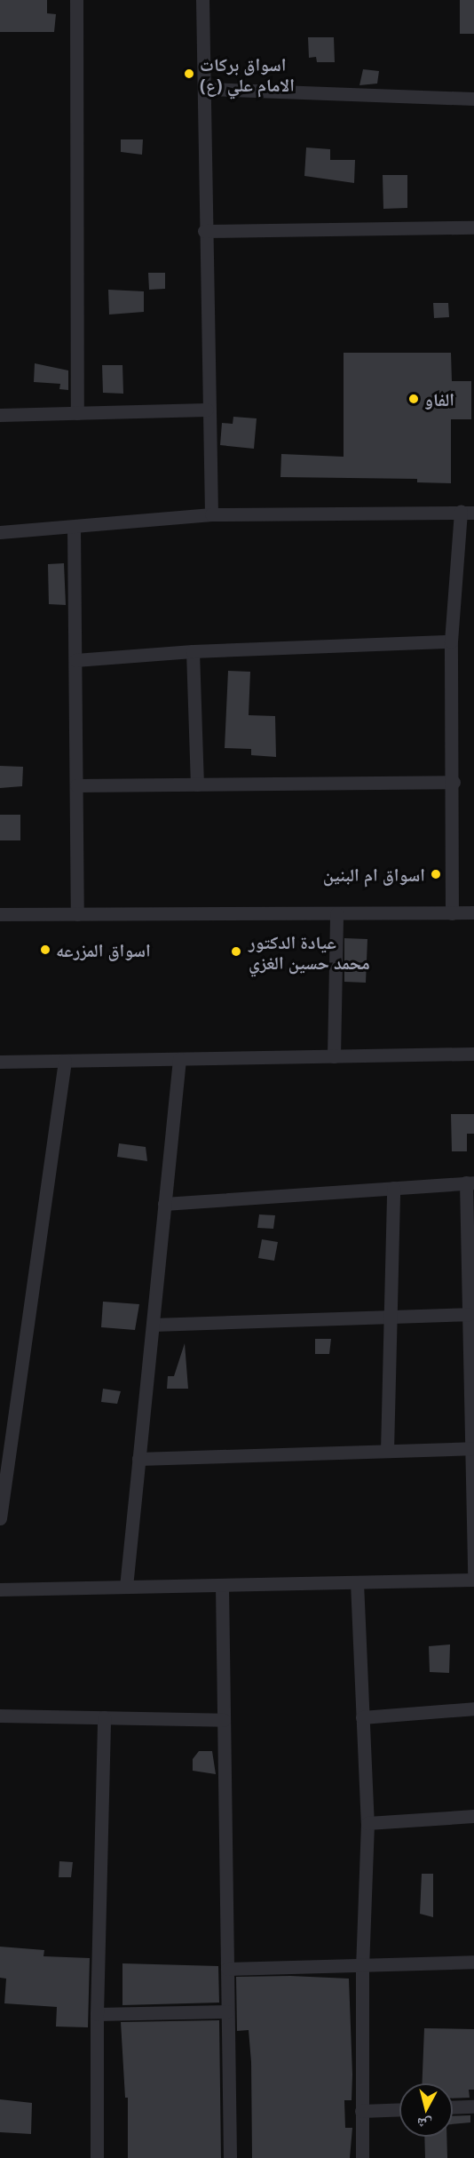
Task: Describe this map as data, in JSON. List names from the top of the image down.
{
  "places": [
    "اسواق بركات الامام علي (ع)",
    "الفاو",
    "اسواق ام البنين",
    "اسواق المزرعه",
    "عيادة الدكتور محمد حسين الغزي"
  ],
  "north": "bottom"
}
